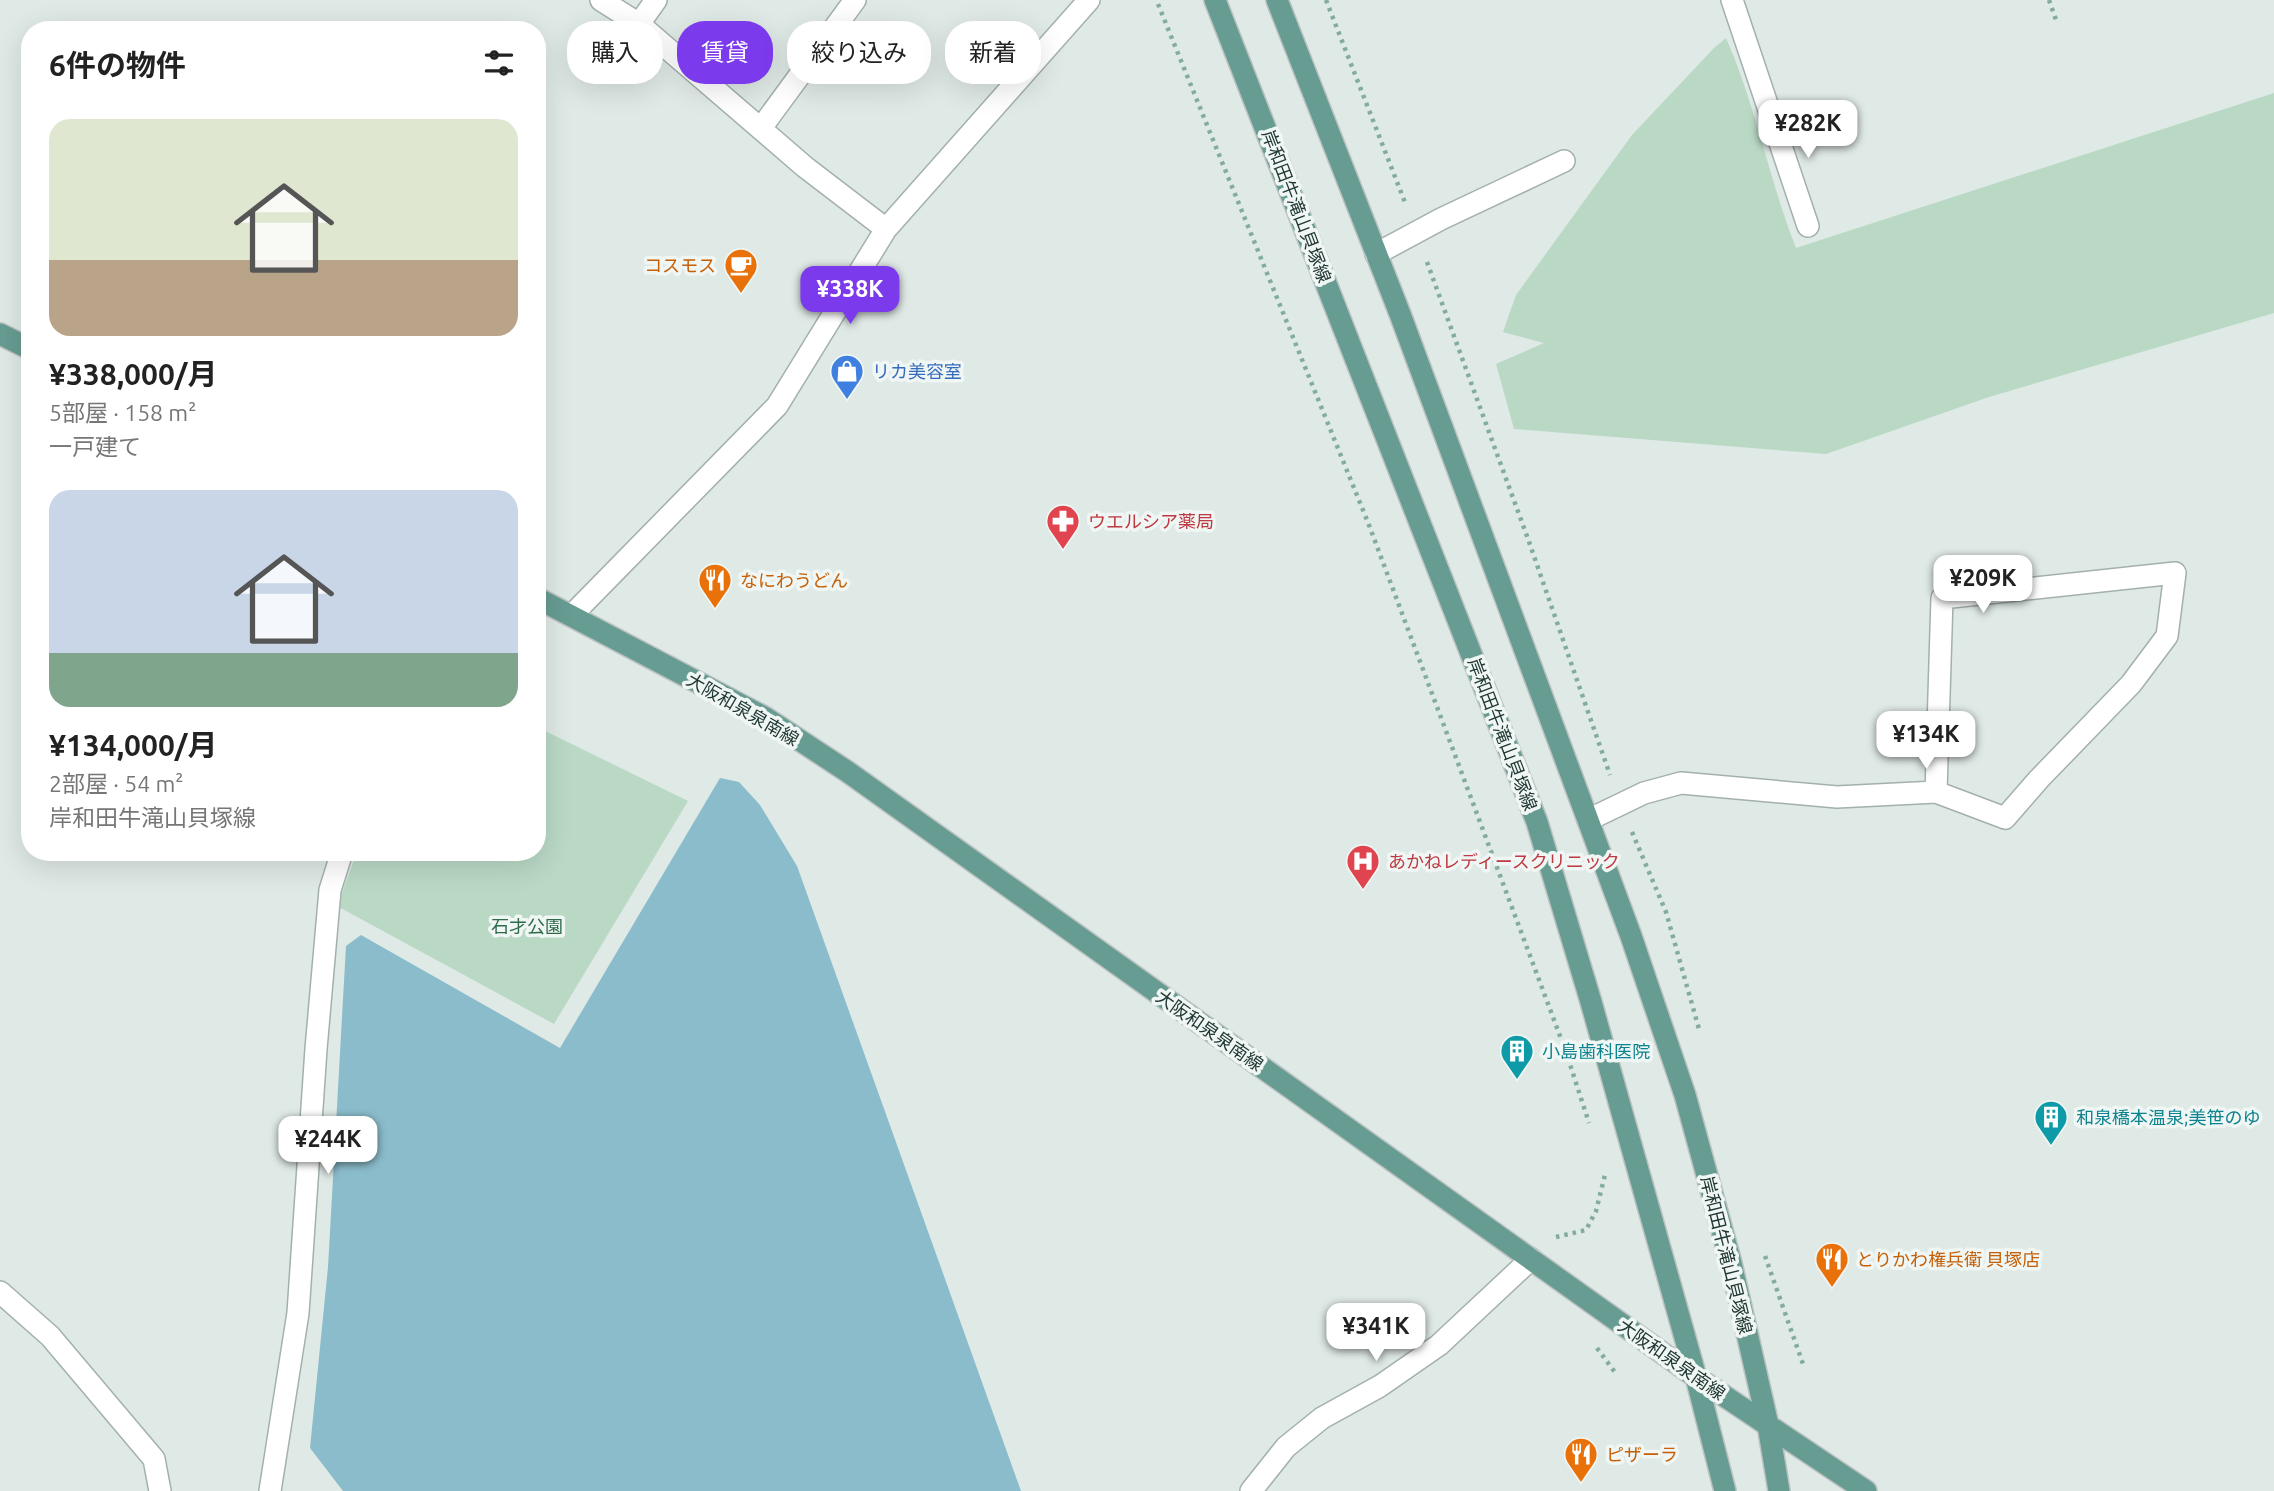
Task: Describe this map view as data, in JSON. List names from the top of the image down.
{
  "streets": {
    "main road": ["岸和田牛滝山貝塚線", "大阪和泉泉南線"]
  },
  "crossings": [
    ["岸和田牛滝山貝塚線", "大阪和泉泉南線"]
  ],
  "parks": ["石才公園"],
  "places": {
    "cafe": ["コスモス"],
    "shop": ["リカ美容室"],
    "pharmacy": ["ウエルシア薬局"],
    "restaurant": ["なにわうどん", "とりかわ権兵衛 貝塚店", "ピザーラ"],
    "hospital": ["あかねレディースクリニック"],
    "building": ["小島歯科医院", "和泉橋本温泉;美笹のゆ"]
  },
  "page": {
    "chip": [
      "購入",
      "賃貸",
      "絞り込み",
      "新着"
    ],
    "heading": "6件の物件",
    "price": [
      "¥282K",
      "¥338K",
      "¥209K",
      "¥134K",
      "¥244K",
      "¥341K"
    ],
    "list": [
      {
        "name": "¥338,000/月",
        "note": "5部屋 · 158 m² · 一戸建て"
      },
      {
        "name": "¥134,000/月",
        "note": "2部屋 · 54 m² · 岸和田牛滝山貝塚線"
      }
    ]
  }
}
